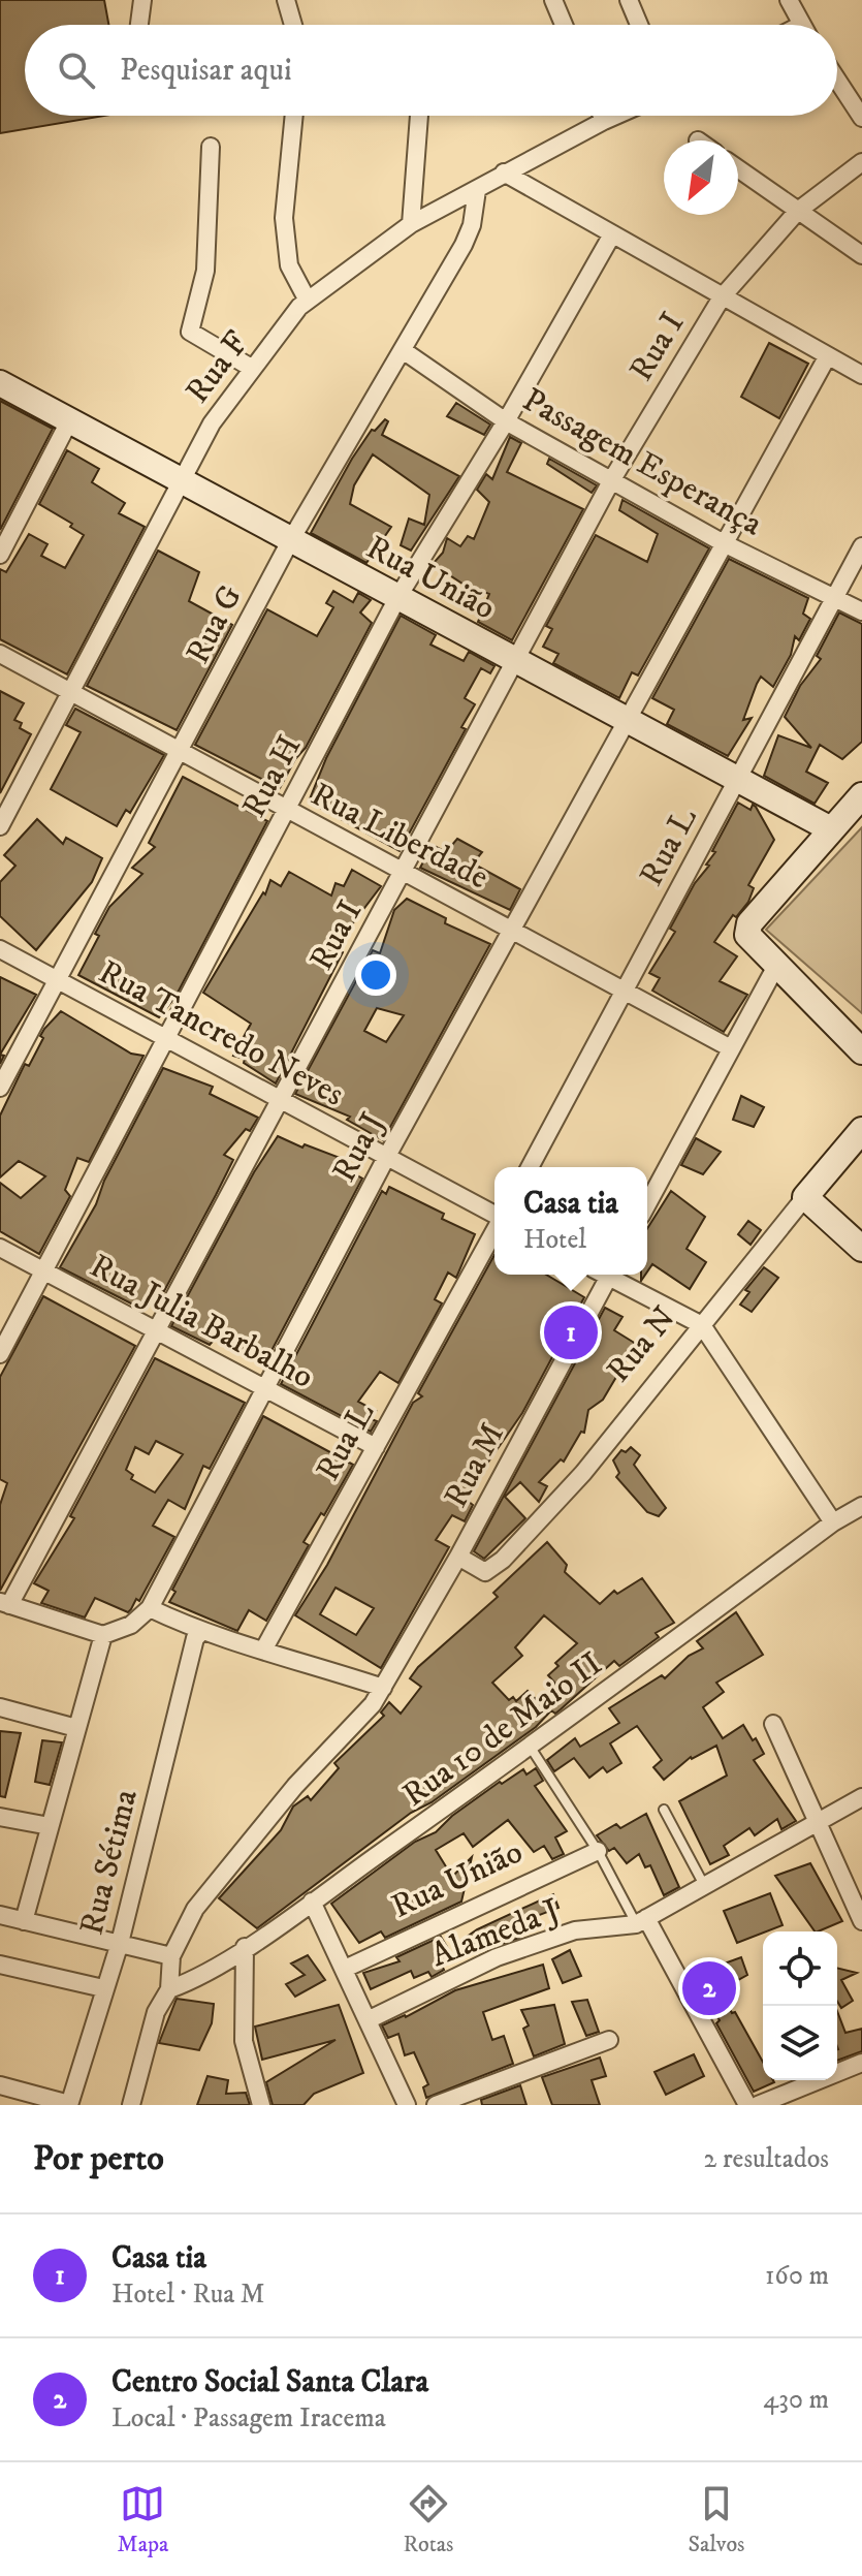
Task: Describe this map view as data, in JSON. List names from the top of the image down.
{
  "streets": {
    "main road": ["Rua União", "Rua N"],
    "street": [
      "Rua I",
      "Rua F",
      "Passagem Esperança",
      "Rua G",
      "Rua H",
      "Rua Liberdade",
      "Rua L",
      "Rua Tancredo Neves",
      "Rua J",
      "Rua Julia Barbalho",
      "Rua M",
      "Rua 10 de Maio II",
      "Rua Sétima",
      "Alameda J"
    ]
  },
  "crossings": [
    ["Rua I", "Passagem Esperança"],
    ["Rua I", "Rua União"],
    ["Rua I", "Rua Liberdade"],
    ["Rua I", "Rua Tancredo Neves"],
    ["Rua I", "Rua Julia Barbalho"],
    ["Rua F", "Rua União"],
    ["Rua F", "Rua G"],
    ["Rua F", "Rua Liberdade"],
    ["Passagem Esperança", "Rua G"],
    ["Passagem Esperança", "Rua H"],
    ["Passagem Esperança", "Rua L"],
    ["Rua União", "Rua G"],
    ["Rua União", "Rua H"],
    ["Rua União", "Rua L"],
    ["Rua União", "Rua J"],
    ["Rua G", "Rua Liberdade"],
    ["Rua G", "Rua Tancredo Neves"],
    ["Rua H", "Rua Liberdade"],
    ["Rua H", "Rua Tancredo Neves"],
    ["Rua H", "Rua Julia Barbalho"],
    ["Rua Liberdade", "Rua L"],
    ["Rua Liberdade", "Rua J"],
    ["Rua L", "Rua Julia Barbalho"],
    ["Rua Tancredo Neves", "Rua J"],
    ["Rua J", "Rua Julia Barbalho"],
    ["Rua N", "Rua M"]
  ],
  "north": "bottom left",
  "page": {
    "search": "Pesquisar aqui",
    "popup": ["Casa tia", "Hotel"],
    "pins": ["1", "2"],
    "heading": ["Por perto", "2 resultados"],
    "list": [
      {
        "mark": "1",
        "name": "Casa tia",
        "note": "Hotel · Rua M",
        "value": "160 m"
      },
      {
        "mark": "2",
        "name": "Centro Social Santa Clara",
        "note": "Local · Passagem Iracema",
        "value": "430 m"
      }
    ],
    "nav": ["Mapa", "Rotas", "Salvos"]
  }
}
